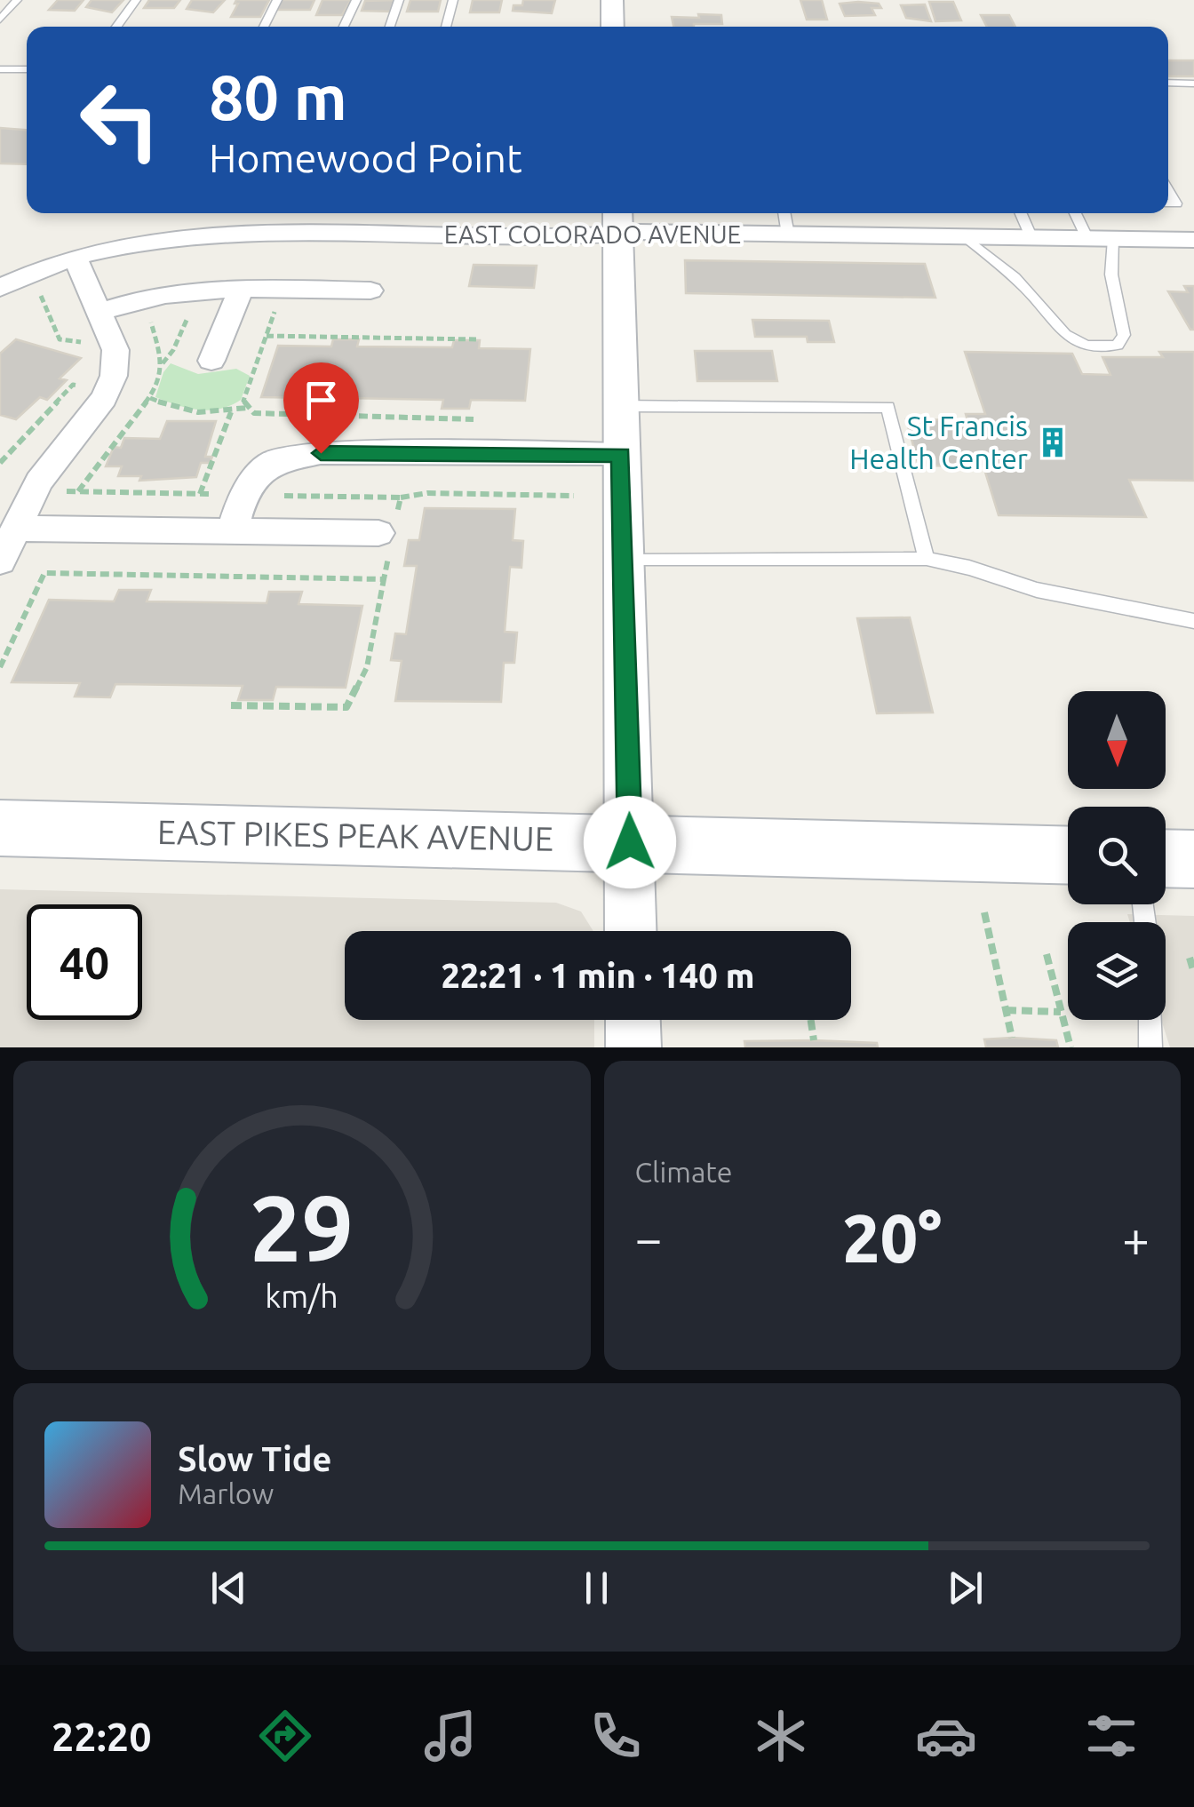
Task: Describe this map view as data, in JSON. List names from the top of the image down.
{
  "streets": {
    "main road": ["EAST PIKES PEAK AVENUE"],
    "street": ["EAST COLORADO AVENUE"]
  },
  "places": {
    "building": ["St Francis Health Center"]
  },
  "north": "bottom",
  "page": {
    "turn": ["80 m", "Homewood Point"],
    "limit": "40",
    "trip": "22:21 · 1 min · 140 m",
    "tile": "Climate",
    "heat": ["−", "20°", "+"],
    "song": ["Slow Tide", "Marlow"],
    "tabs": "22:20",
    "gauge": ["29", "km/h"]
  }
}
